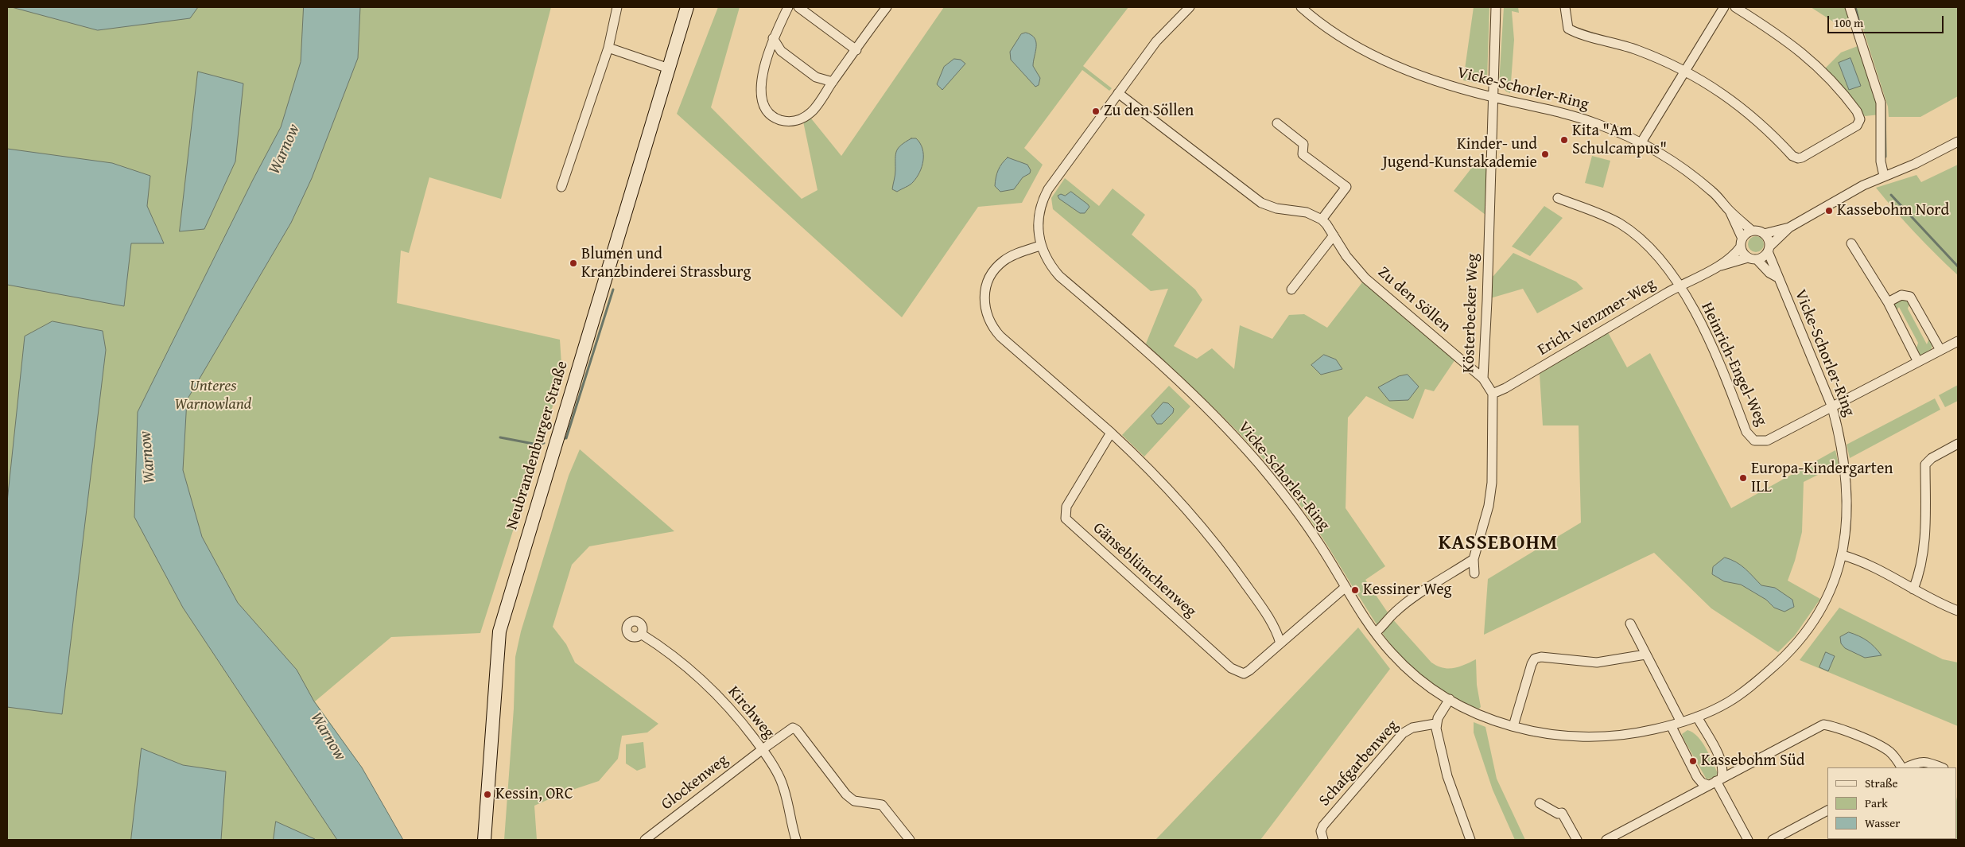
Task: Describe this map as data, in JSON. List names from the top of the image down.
{
  "streets": {
    "main road": ["Neubrandenburger Straße"],
    "street": [
      "Vicke-Schorler-Ring",
      "Zu den Söllen",
      "Kösterbecker Weg",
      "Erich-Venzmer-Weg",
      "Heinrich-Engel-Weg",
      "Gänseblümchenweg",
      "Kirchweg",
      "Schafgarbenweg",
      "Glockenweg"
    ]
  },
  "crossings": [
    ["Vicke-Schorler-Ring", "Kösterbecker Weg"],
    ["Vicke-Schorler-Ring", "Erich-Venzmer-Weg"],
    ["Vicke-Schorler-Ring", "Heinrich-Engel-Weg"],
    ["Vicke-Schorler-Ring", "Gänseblümchenweg"],
    ["Zu den Söllen", "Kösterbecker Weg"],
    ["Kösterbecker Weg", "Erich-Venzmer-Weg"],
    ["Erich-Venzmer-Weg", "Heinrich-Engel-Weg"],
    ["Kirchweg", "Glockenweg"]
  ],
  "districts": ["KASSEBOHM"],
  "water": ["Warnow"],
  "parks": ["Unteres Warnowland"],
  "places": [
    "Zu den Söllen",
    "Kita \"Am Schulcampus\"",
    "Kinder- und Jugend-Kunstakademie",
    "Kassebohm Nord",
    "Blumen und Kranzbinderei Strassburg",
    "Europa-Kindergarten ILL",
    "Kessiner Weg",
    "Kassebohm Süd",
    "Kessin, ORC"
  ],
  "legend": ["Straße", "Park", "Wasser"],
  "scale_bar": "100 m"
}
